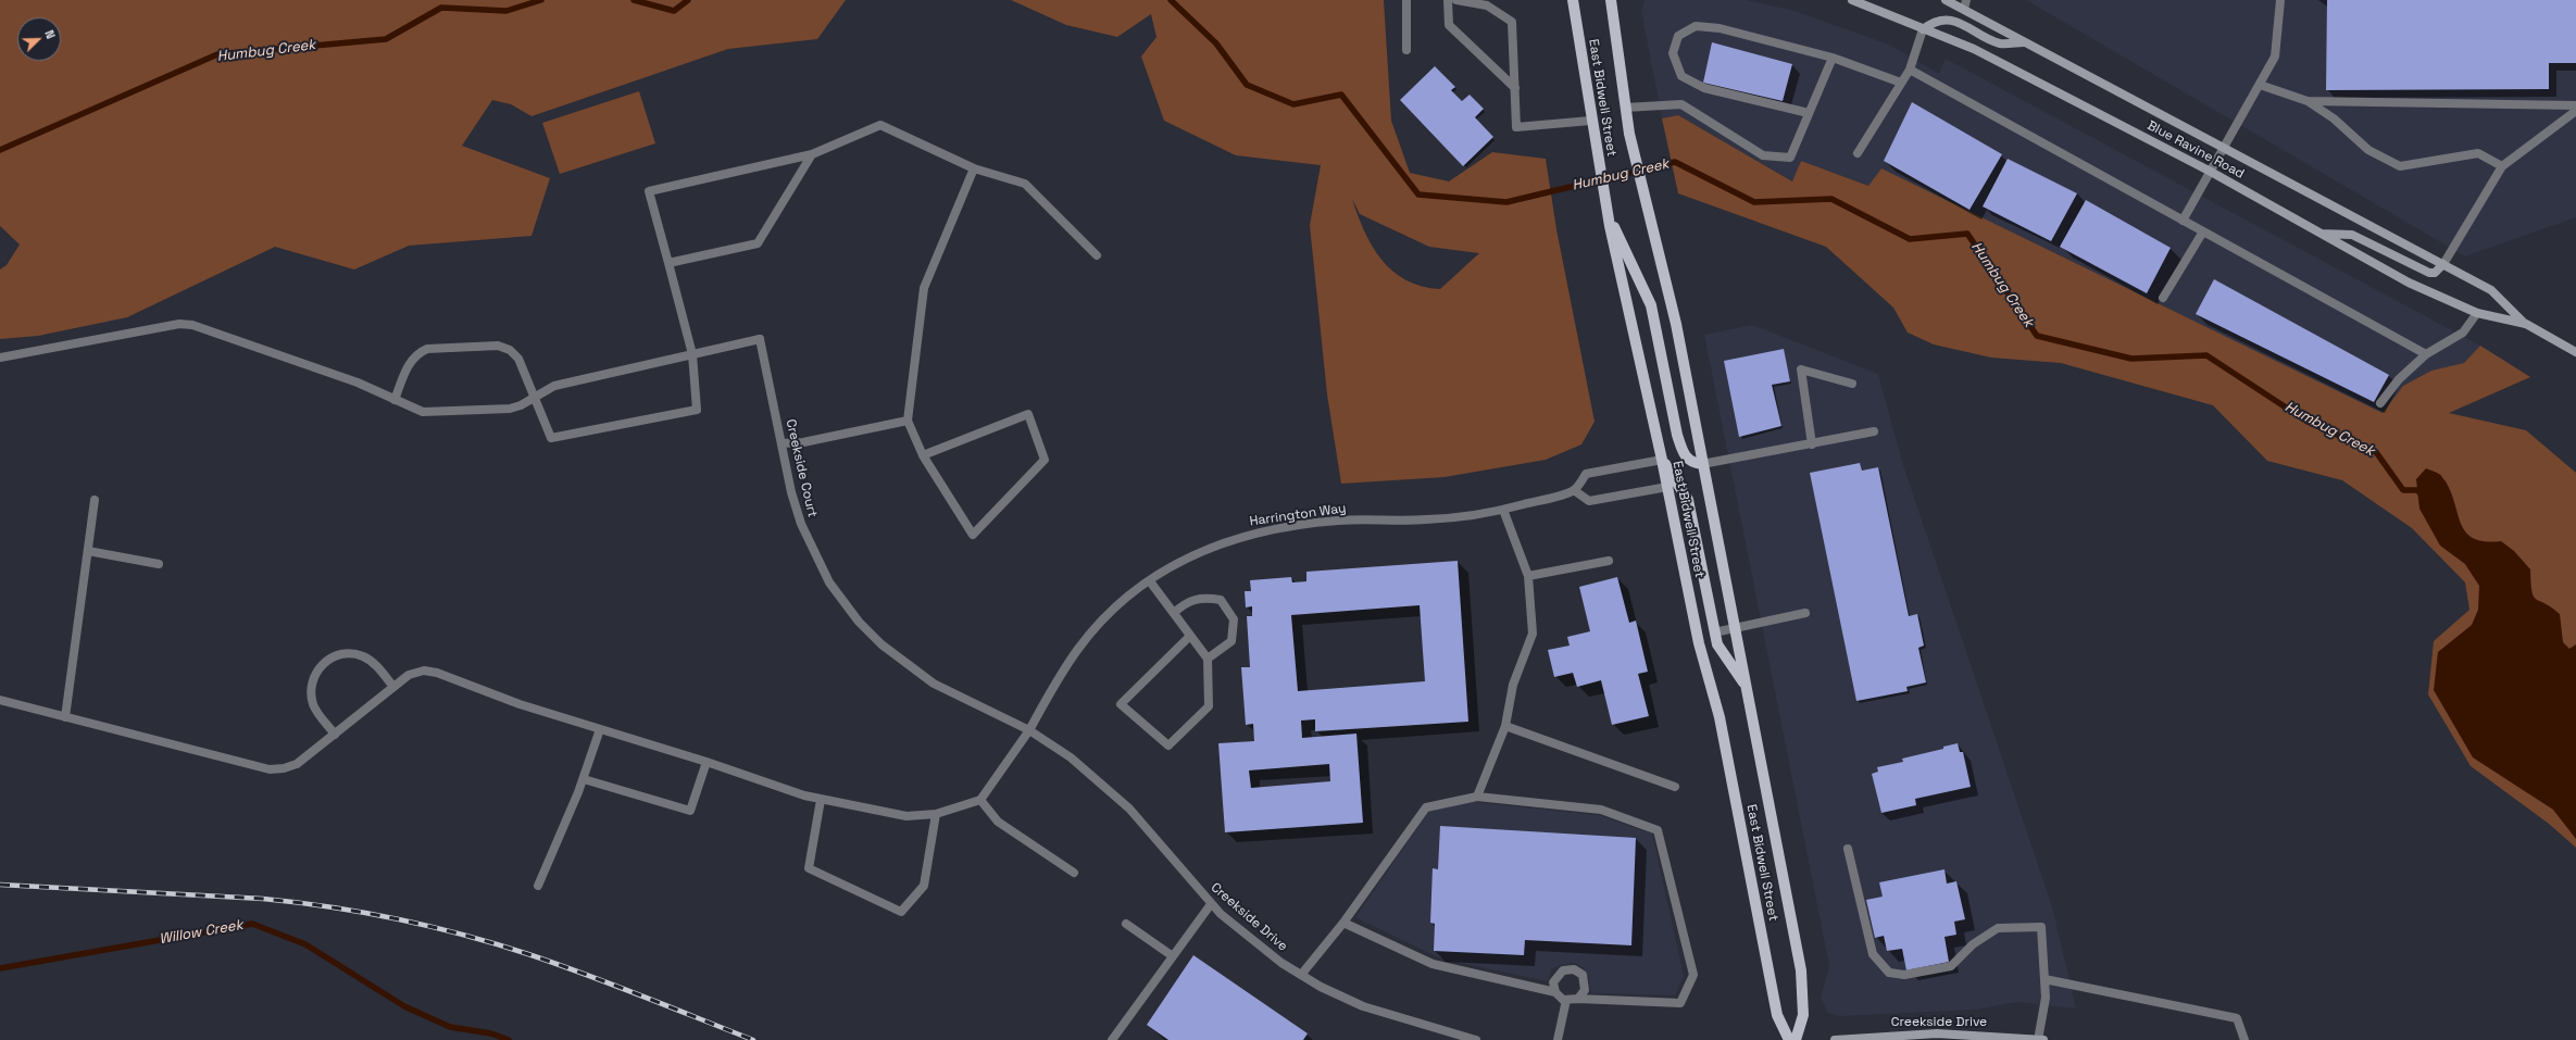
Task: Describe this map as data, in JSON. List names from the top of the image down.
{
  "streets": {
    "main road": ["East Bidwell Street", "Blue Ravine Road", "Creekside Drive"],
    "street": ["Creekside Court", "Harrington Way"]
  },
  "crossings": [
    ["Creekside Court", "Harrington Way"],
    ["Creekside Court", "Creekside Drive"],
    ["Harrington Way", "Creekside Drive"]
  ],
  "water": ["Humbug Creek", "Willow Creek"],
  "north": "top right"
}
